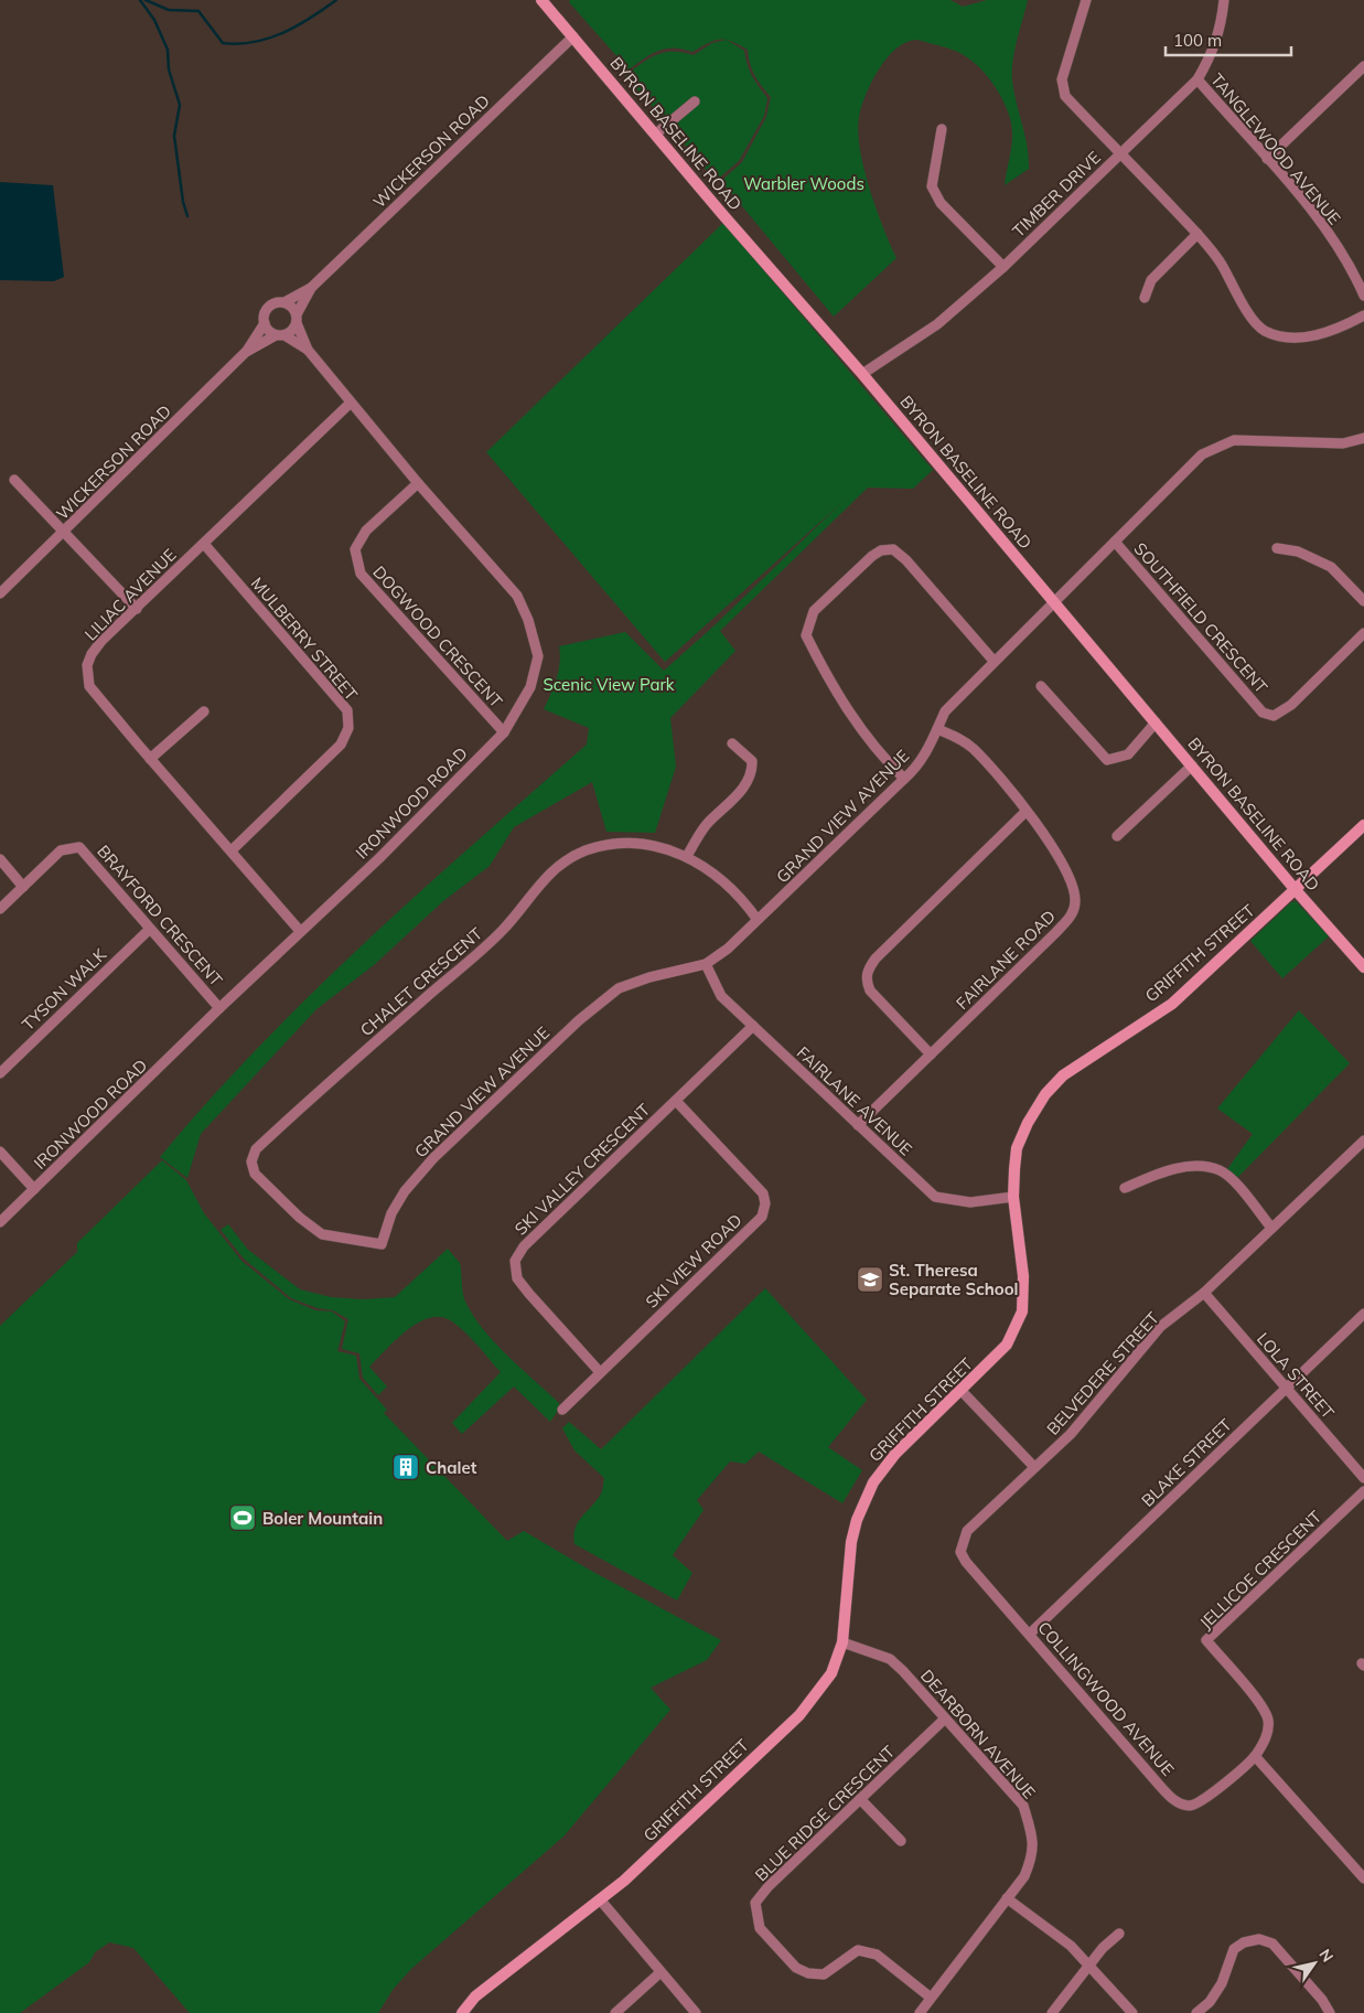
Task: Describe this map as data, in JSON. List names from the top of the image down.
{
  "streets": {
    "street": [
      "BYRON BASELINE ROAD",
      "TANGLEWOOD AVENUE",
      "WICKERSON ROAD",
      "TIMBER DRIVE",
      "LILIAC AVENUE",
      "SOUTHFIELD CRESCENT",
      "DOGWOOD CRESCENT",
      "MULBERRY STREET",
      "IRONWOOD ROAD",
      "GRAND VIEW AVENUE",
      "BRAYFORD CRESCENT",
      "GRIFFITH STREET",
      "FAIRLANE ROAD",
      "CHALET CRESCENT",
      "TYSON WALK",
      "FAIRLANE AVENUE",
      "SKI VALLEY CRESCENT",
      "SKI VIEW ROAD",
      "BELVEDERE STREET",
      "LOLA STREET",
      "BLAKE STREET",
      "JELLICOE CRESCENT",
      "COLLINGWOOD AVENUE",
      "DEARBORN AVENUE",
      "BLUE RIDGE CRESCENT"
    ]
  },
  "crossings": [
    ["BYRON BASELINE ROAD", "WICKERSON ROAD"],
    ["BYRON BASELINE ROAD", "TIMBER DRIVE"],
    ["BYRON BASELINE ROAD", "GRAND VIEW AVENUE"],
    ["BYRON BASELINE ROAD", "GRIFFITH STREET"],
    ["TANGLEWOOD AVENUE", "TIMBER DRIVE"],
    ["WICKERSON ROAD", "IRONWOOD ROAD"],
    ["LILIAC AVENUE", "MULBERRY STREET"],
    ["LILIAC AVENUE", "IRONWOOD ROAD"],
    ["SOUTHFIELD CRESCENT", "GRAND VIEW AVENUE"],
    ["DOGWOOD CRESCENT", "IRONWOOD ROAD"],
    ["IRONWOOD ROAD", "BRAYFORD CRESCENT"],
    ["GRAND VIEW AVENUE", "FAIRLANE ROAD"],
    ["GRAND VIEW AVENUE", "CHALET CRESCENT"],
    ["GRAND VIEW AVENUE", "FAIRLANE AVENUE"],
    ["BRAYFORD CRESCENT", "TYSON WALK"],
    ["GRIFFITH STREET", "FAIRLANE AVENUE"],
    ["GRIFFITH STREET", "DEARBORN AVENUE"],
    ["FAIRLANE ROAD", "FAIRLANE AVENUE"],
    ["FAIRLANE AVENUE", "SKI VALLEY CRESCENT"],
    ["SKI VALLEY CRESCENT", "SKI VIEW ROAD"],
    ["BELVEDERE STREET", "LOLA STREET"],
    ["BELVEDERE STREET", "COLLINGWOOD AVENUE"],
    ["LOLA STREET", "BLAKE STREET"],
    ["BLAKE STREET", "COLLINGWOOD AVENUE"],
    ["JELLICOE CRESCENT", "COLLINGWOOD AVENUE"],
    ["DEARBORN AVENUE", "BLUE RIDGE CRESCENT"]
  ],
  "parks": ["Warbler Woods", "Scenic View Park"],
  "places": {
    "school or university": ["St. Theresa Separate School"],
    "building": ["Chalet"],
    "sports": ["Boler Mountain"]
  },
  "scale_bar": "100 m",
  "north": "top right"
}
